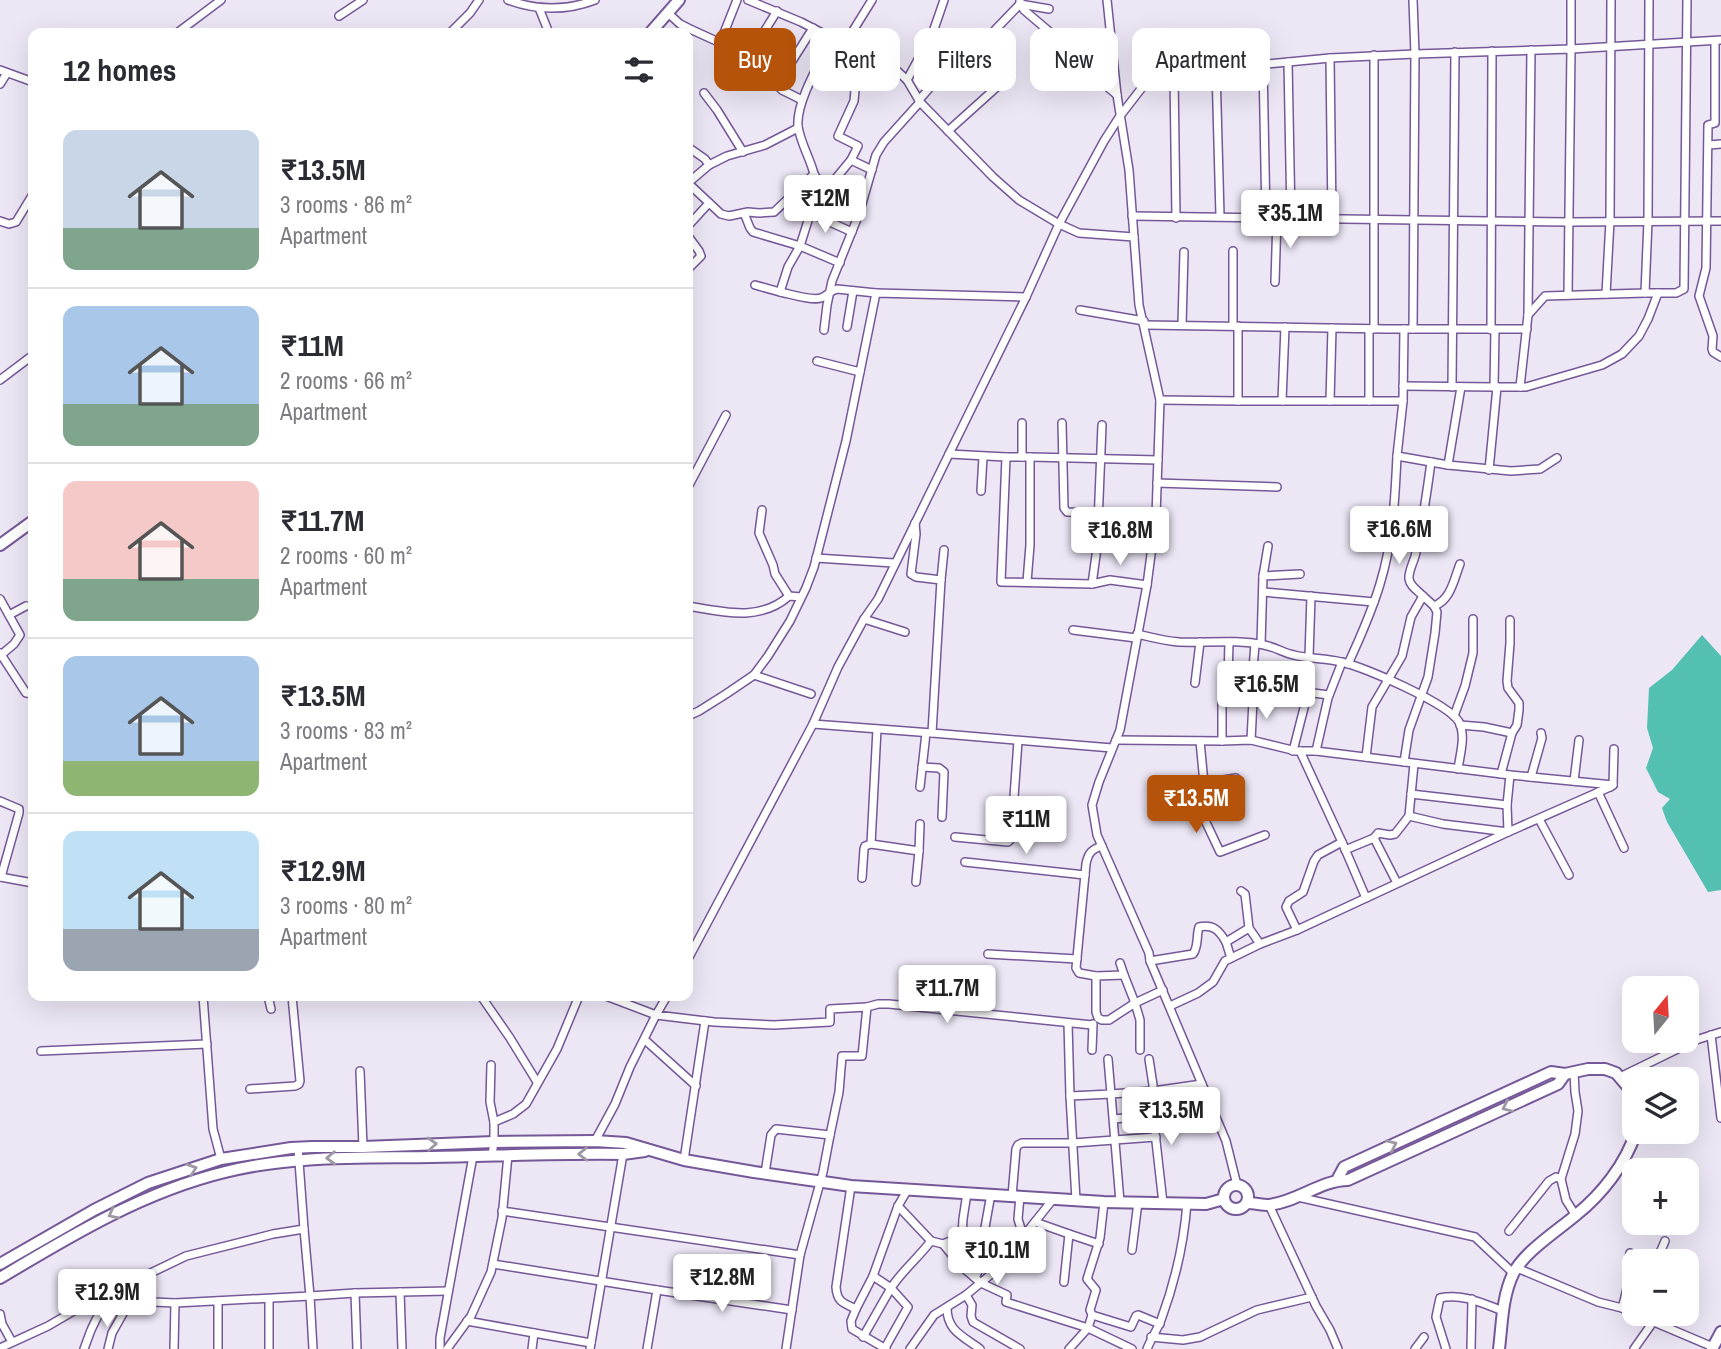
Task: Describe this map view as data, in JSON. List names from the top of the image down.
{
  "north": "top",
  "page": {
    "chip": [
      "Buy",
      "Rent",
      "Filters",
      "New",
      "Apartment"
    ],
    "heading": "12 homes",
    "list": [
      {
        "name": "₹13.5M",
        "note": "3 rooms · 86 m² · Apartment"
      },
      {
        "name": "₹11M",
        "note": "2 rooms · 66 m² · Apartment"
      },
      {
        "name": "₹11.7M",
        "note": "2 rooms · 60 m² · Apartment"
      },
      {
        "name": "₹13.5M",
        "note": "3 rooms · 83 m² · Apartment"
      },
      {
        "name": "₹12.9M",
        "note": "3 rooms · 80 m² · Apartment"
      }
    ],
    "price": [
      "₹12M",
      "₹35.1M",
      "₹16.6M",
      "₹16.8M",
      "₹16.5M",
      "₹13.5M",
      "₹11M",
      "₹11.7M",
      "₹13.5M",
      "₹10.1M",
      "₹12.8M",
      "₹12.9M"
    ],
    "map_buttons": ["+", "−"]
  }
}
